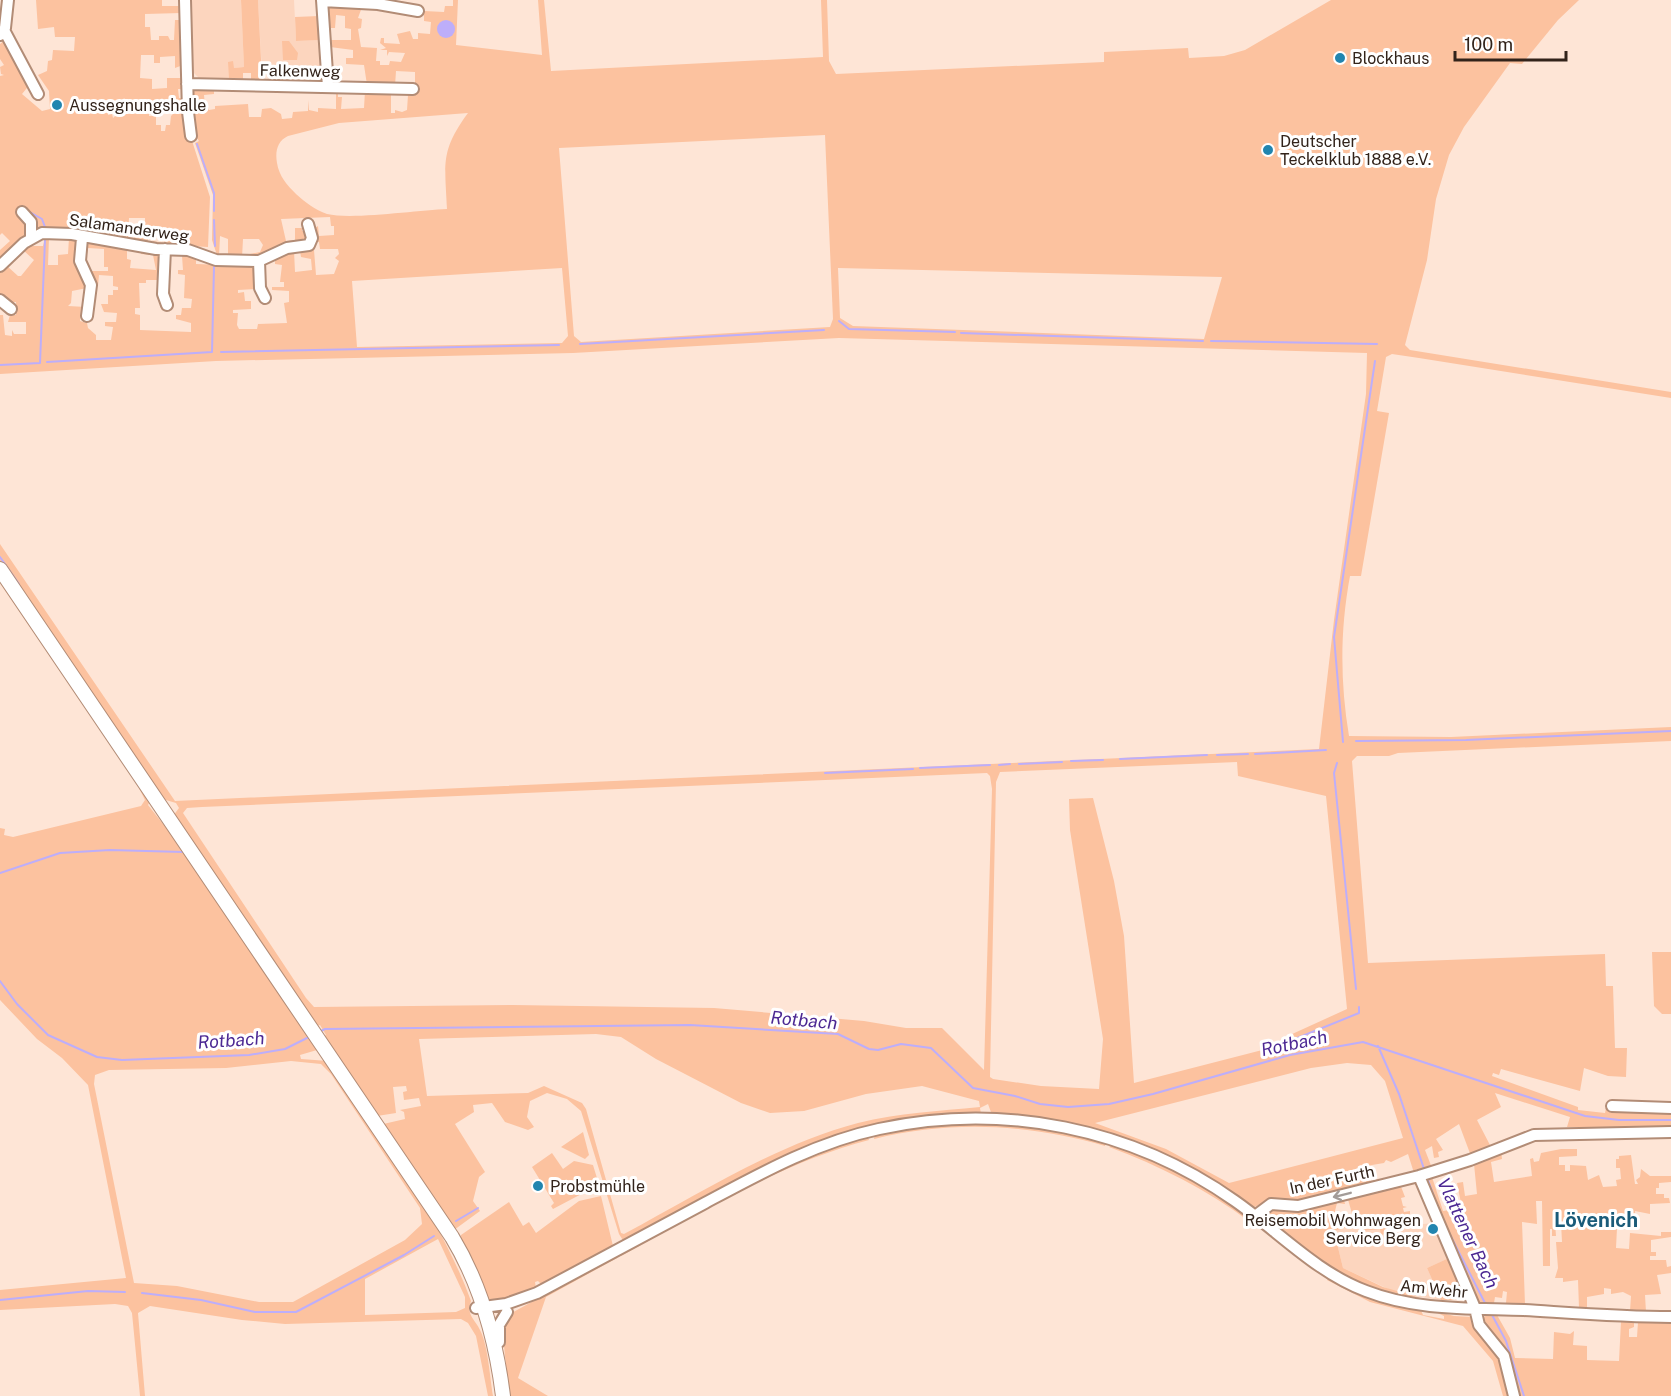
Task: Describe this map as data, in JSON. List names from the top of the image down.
{
  "streets": {
    "street": [
      "Falkenweg",
      "Salamanderweg",
      "In der Furth",
      "Am Wehr"
    ]
  },
  "crossings": [
    ["In der Furth", "Am Wehr"]
  ],
  "one_way": ["In der Furth"],
  "districts": ["Lövenich"],
  "water": ["Rotbach", "Vlattener Bach"],
  "places": [
    "Blockhaus",
    "Aussegnungshalle",
    "Deutscher Teckelklub 1888 e.V.",
    "Probstmühle",
    "Reisemobil Wohnwagen Service Berg"
  ],
  "scale_bar": "100 m"
}
